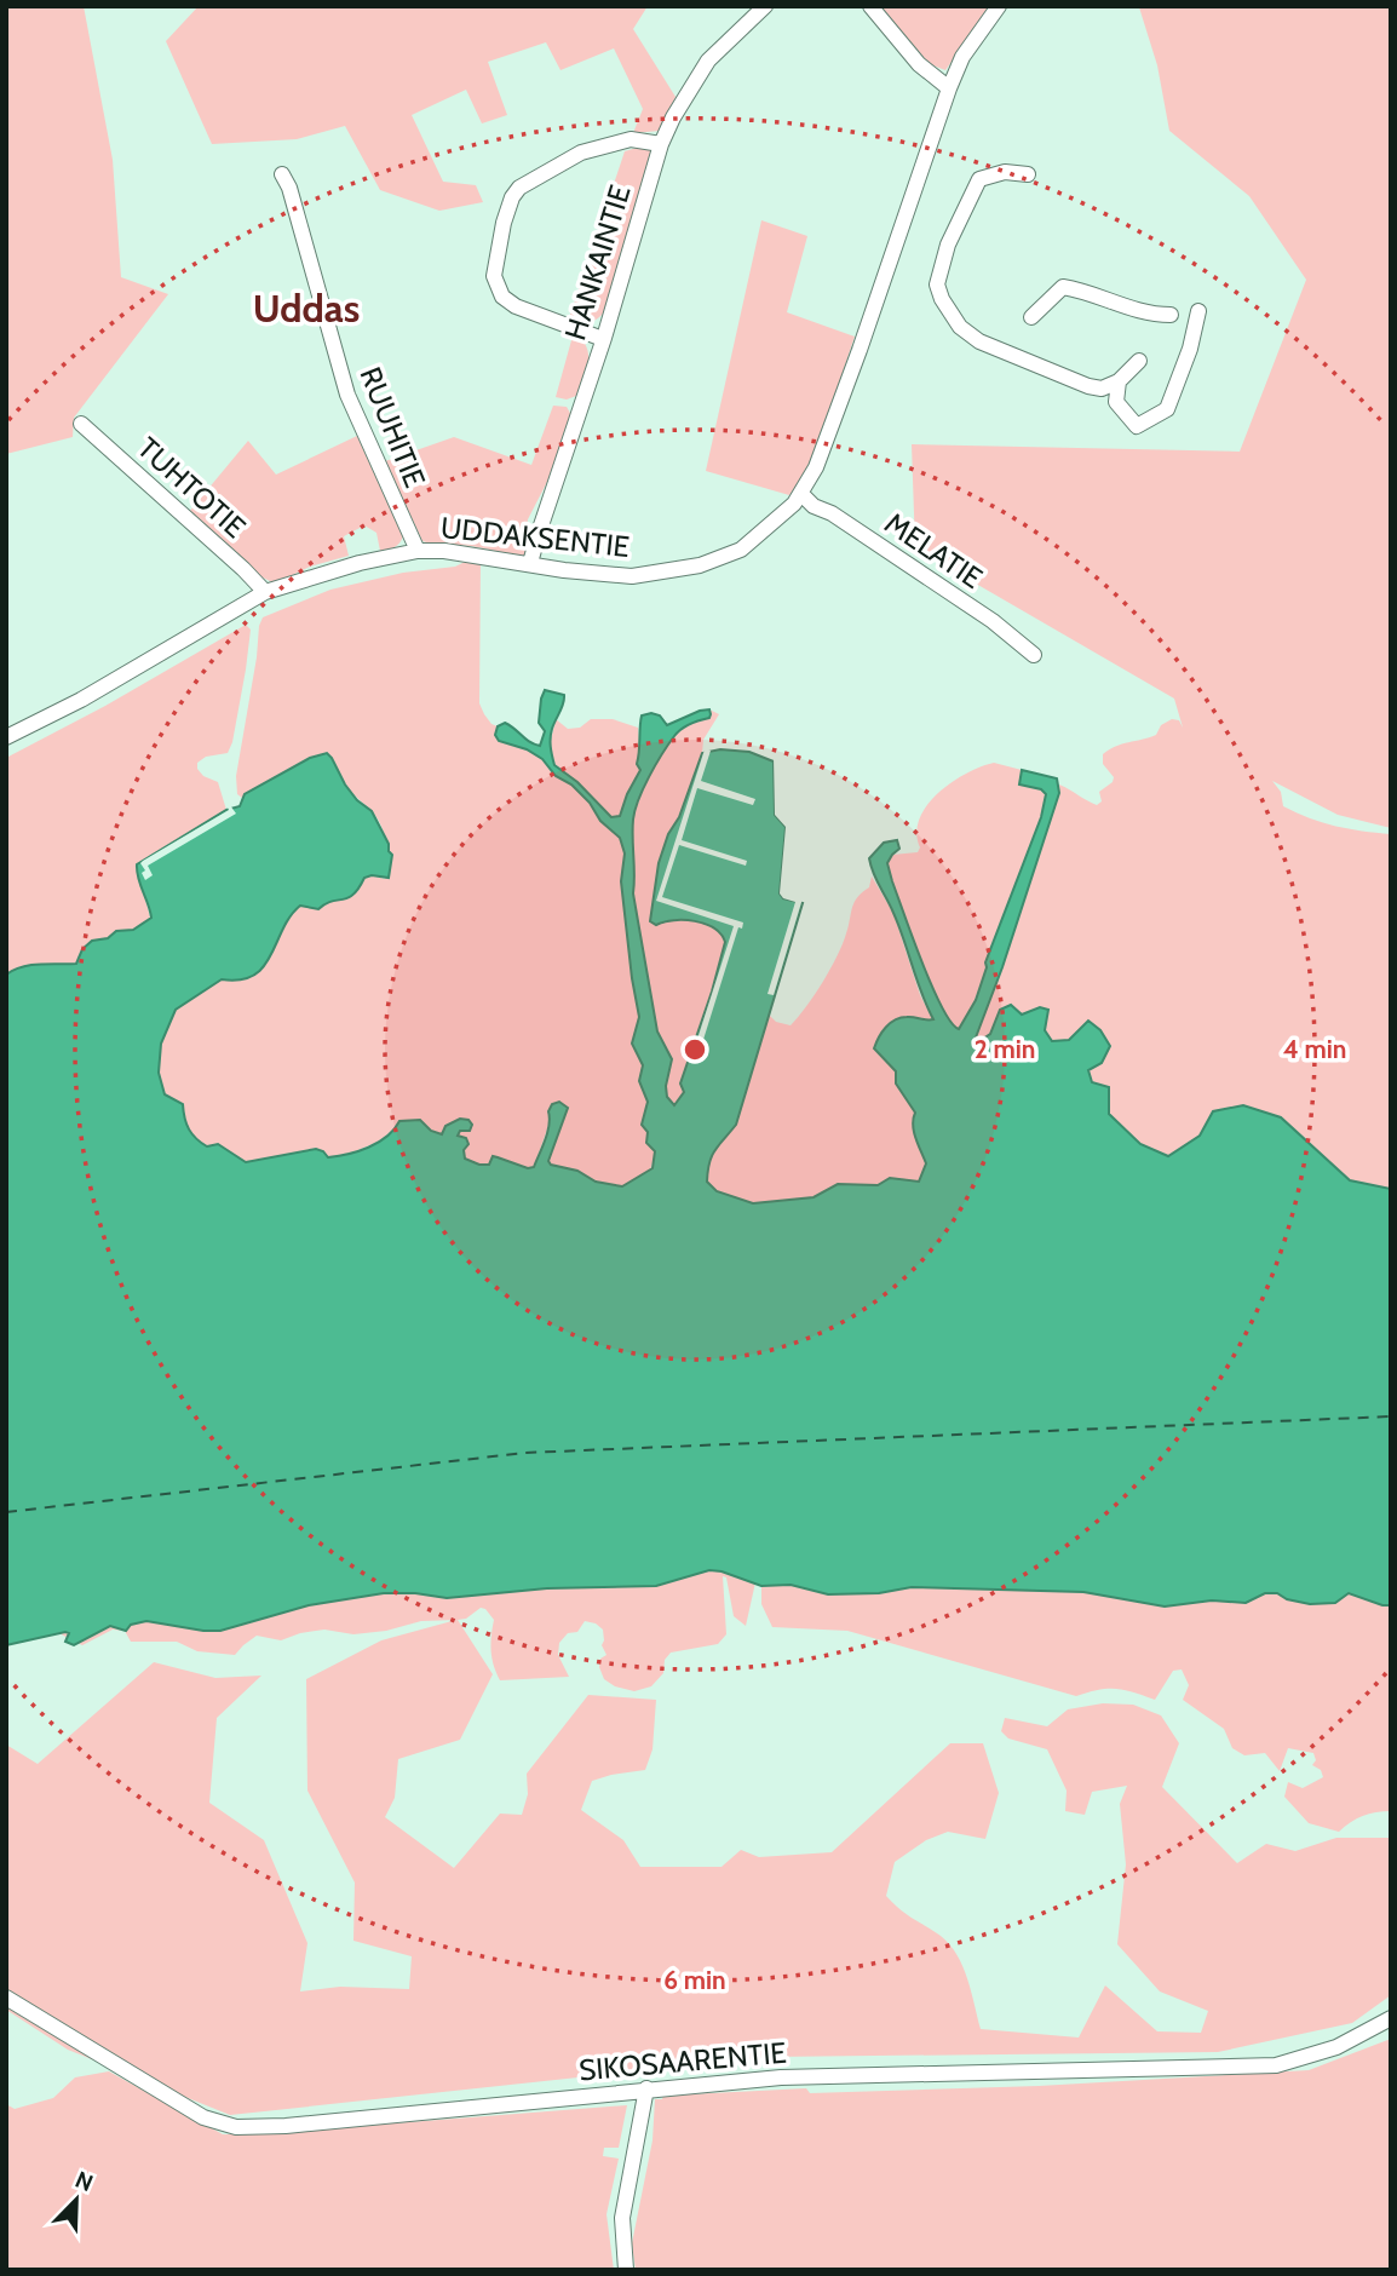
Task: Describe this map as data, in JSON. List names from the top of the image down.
{
  "streets": {
    "street": [
      "HANKAINTIE",
      "RUUHITIE",
      "TUHTOTIE",
      "UDDAKSENTIE",
      "MELATIE",
      "SIKOSAARENTIE"
    ]
  },
  "crossings": [
    ["HANKAINTIE", "UDDAKSENTIE"],
    ["RUUHITIE", "UDDAKSENTIE"],
    ["TUHTOTIE", "UDDAKSENTIE"],
    ["UDDAKSENTIE", "MELATIE"]
  ],
  "districts": ["Uddas"],
  "north": "top right",
  "rings": ["2 min", "4 min", "6 min"]
}
